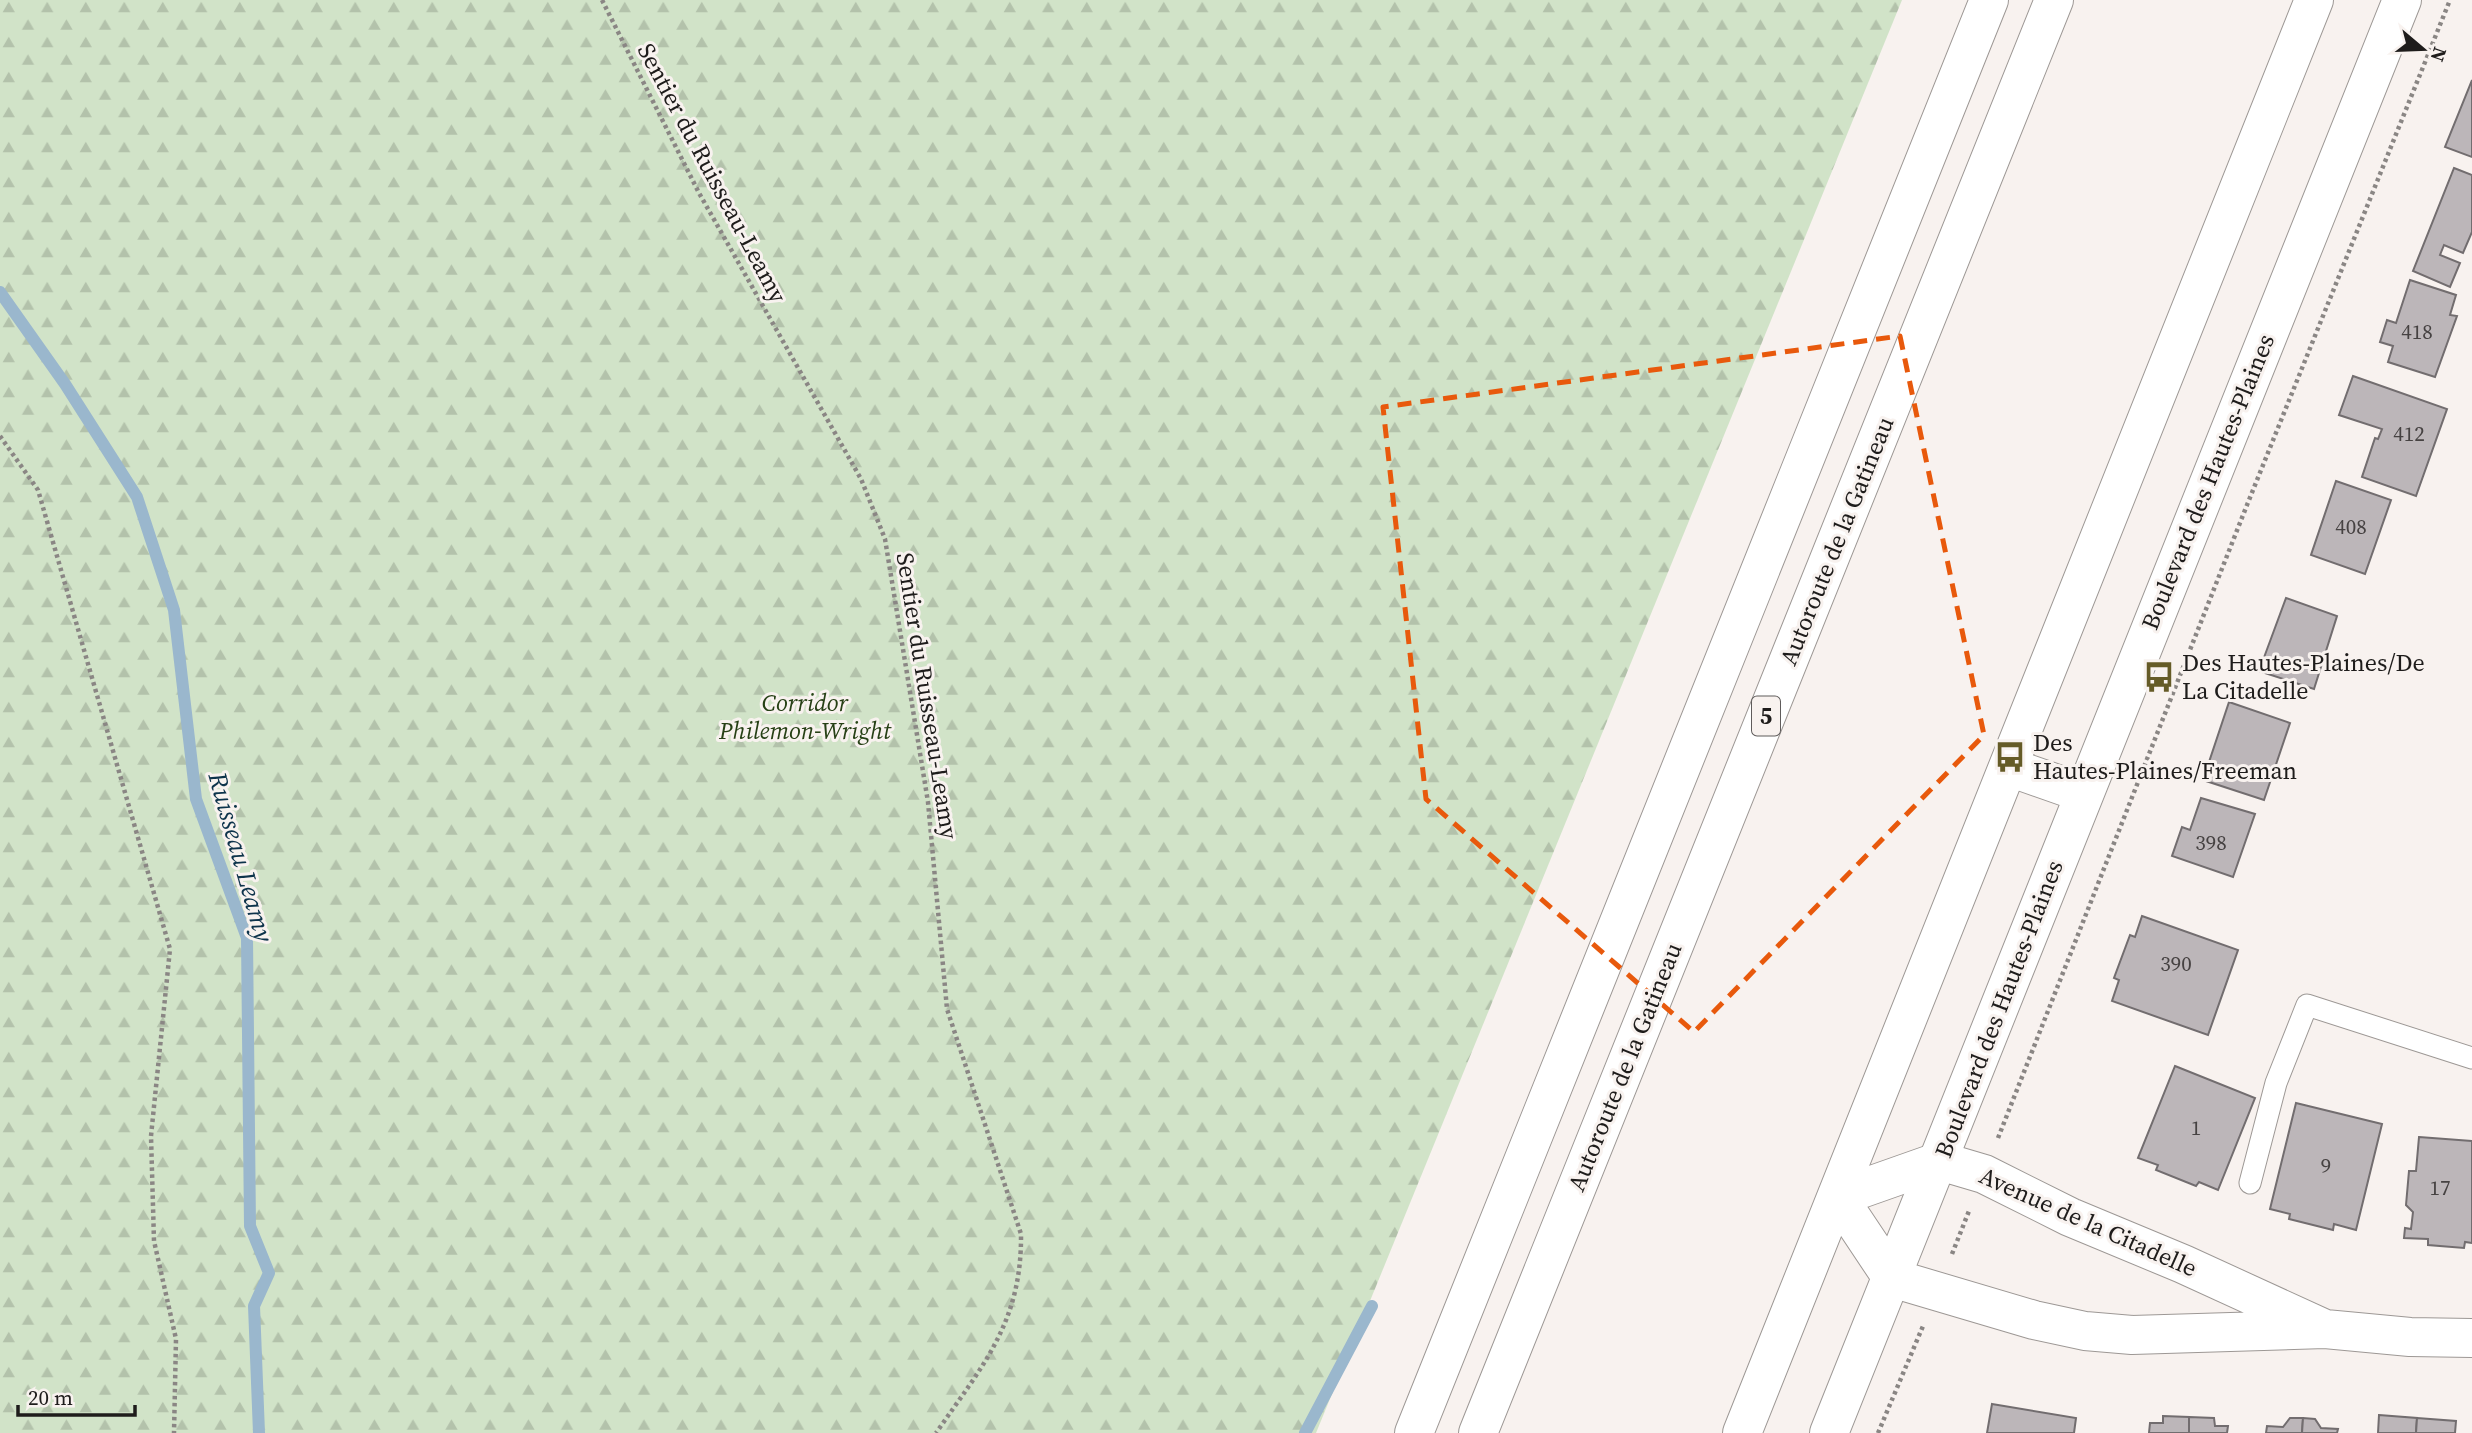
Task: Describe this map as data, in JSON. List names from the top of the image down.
{
  "streets": {
    "main road": [
      "Boulevard des Hautes-Plaines",
      "Autoroute de la Gatineau",
      "5",
      "Avenue de la Citadelle"
    ],
    "path": ["Sentier du Ruisseau-Leamy"]
  },
  "crossings": [
    ["Boulevard des Hautes-Plaines", "Avenue de la Citadelle"]
  ],
  "water": ["Ruisseau Leamy"],
  "parks": ["Corridor Philemon-Wright"],
  "places": {
    "bus stop": ["Des Hautes-Plaines/De La Citadelle", "Des Hautes-Plaines/Freeman"]
  },
  "house_numbers": [
    "418",
    "412",
    "408",
    "398",
    "390",
    "1",
    "9",
    "17"
  ],
  "scale_bar": "20 m",
  "north": "right"
}
